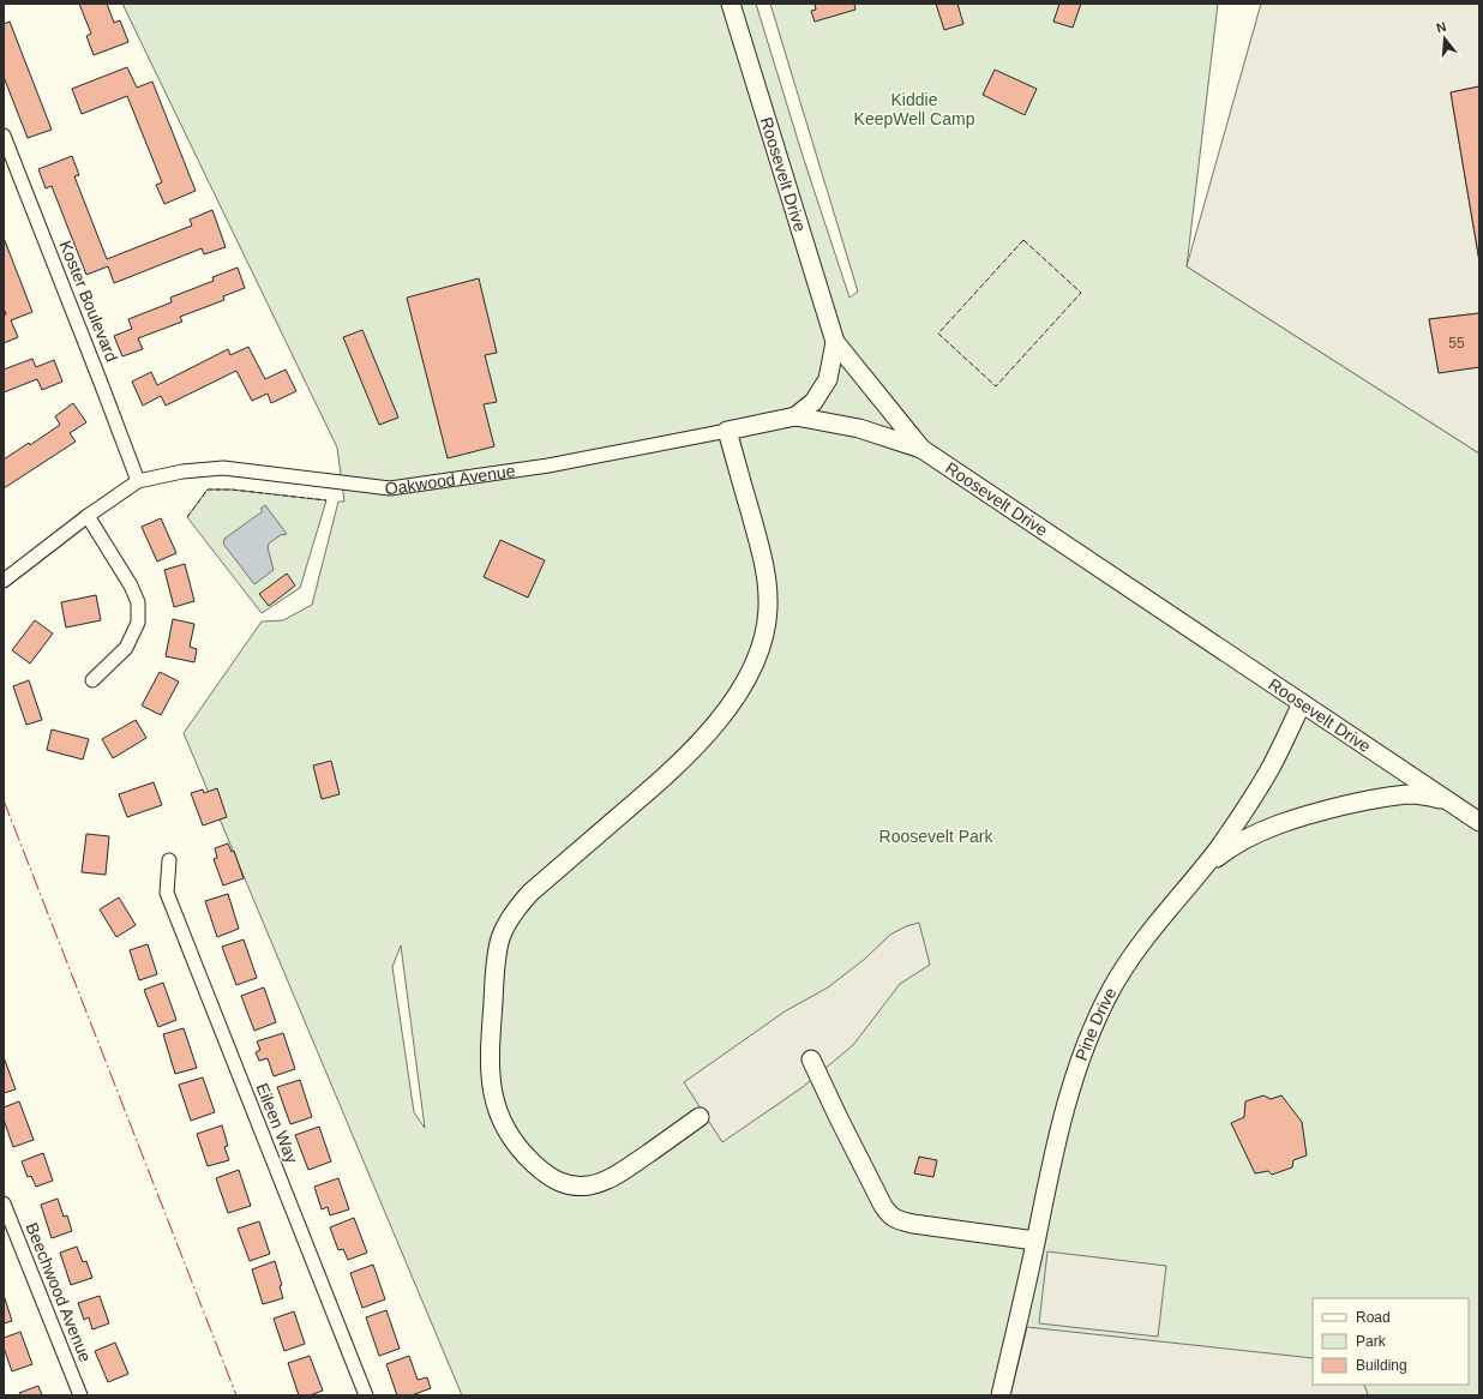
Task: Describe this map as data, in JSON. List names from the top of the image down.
{
  "streets": {
    "street": [
      "Roosevelt Drive",
      "Koster Boulevard",
      "Oakwood Avenue",
      "Pine Drive",
      "Eileen Way",
      "Beechwood Avenue"
    ]
  },
  "crossings": [
    ["Roosevelt Drive", "Oakwood Avenue"],
    ["Roosevelt Drive", "Pine Drive"],
    ["Koster Boulevard", "Oakwood Avenue"]
  ],
  "parks": ["Kiddie KeepWell Camp", "Roosevelt Park"],
  "house_numbers": ["55"],
  "legend": ["Road", "Park", "Building"],
  "north": "top"
}
